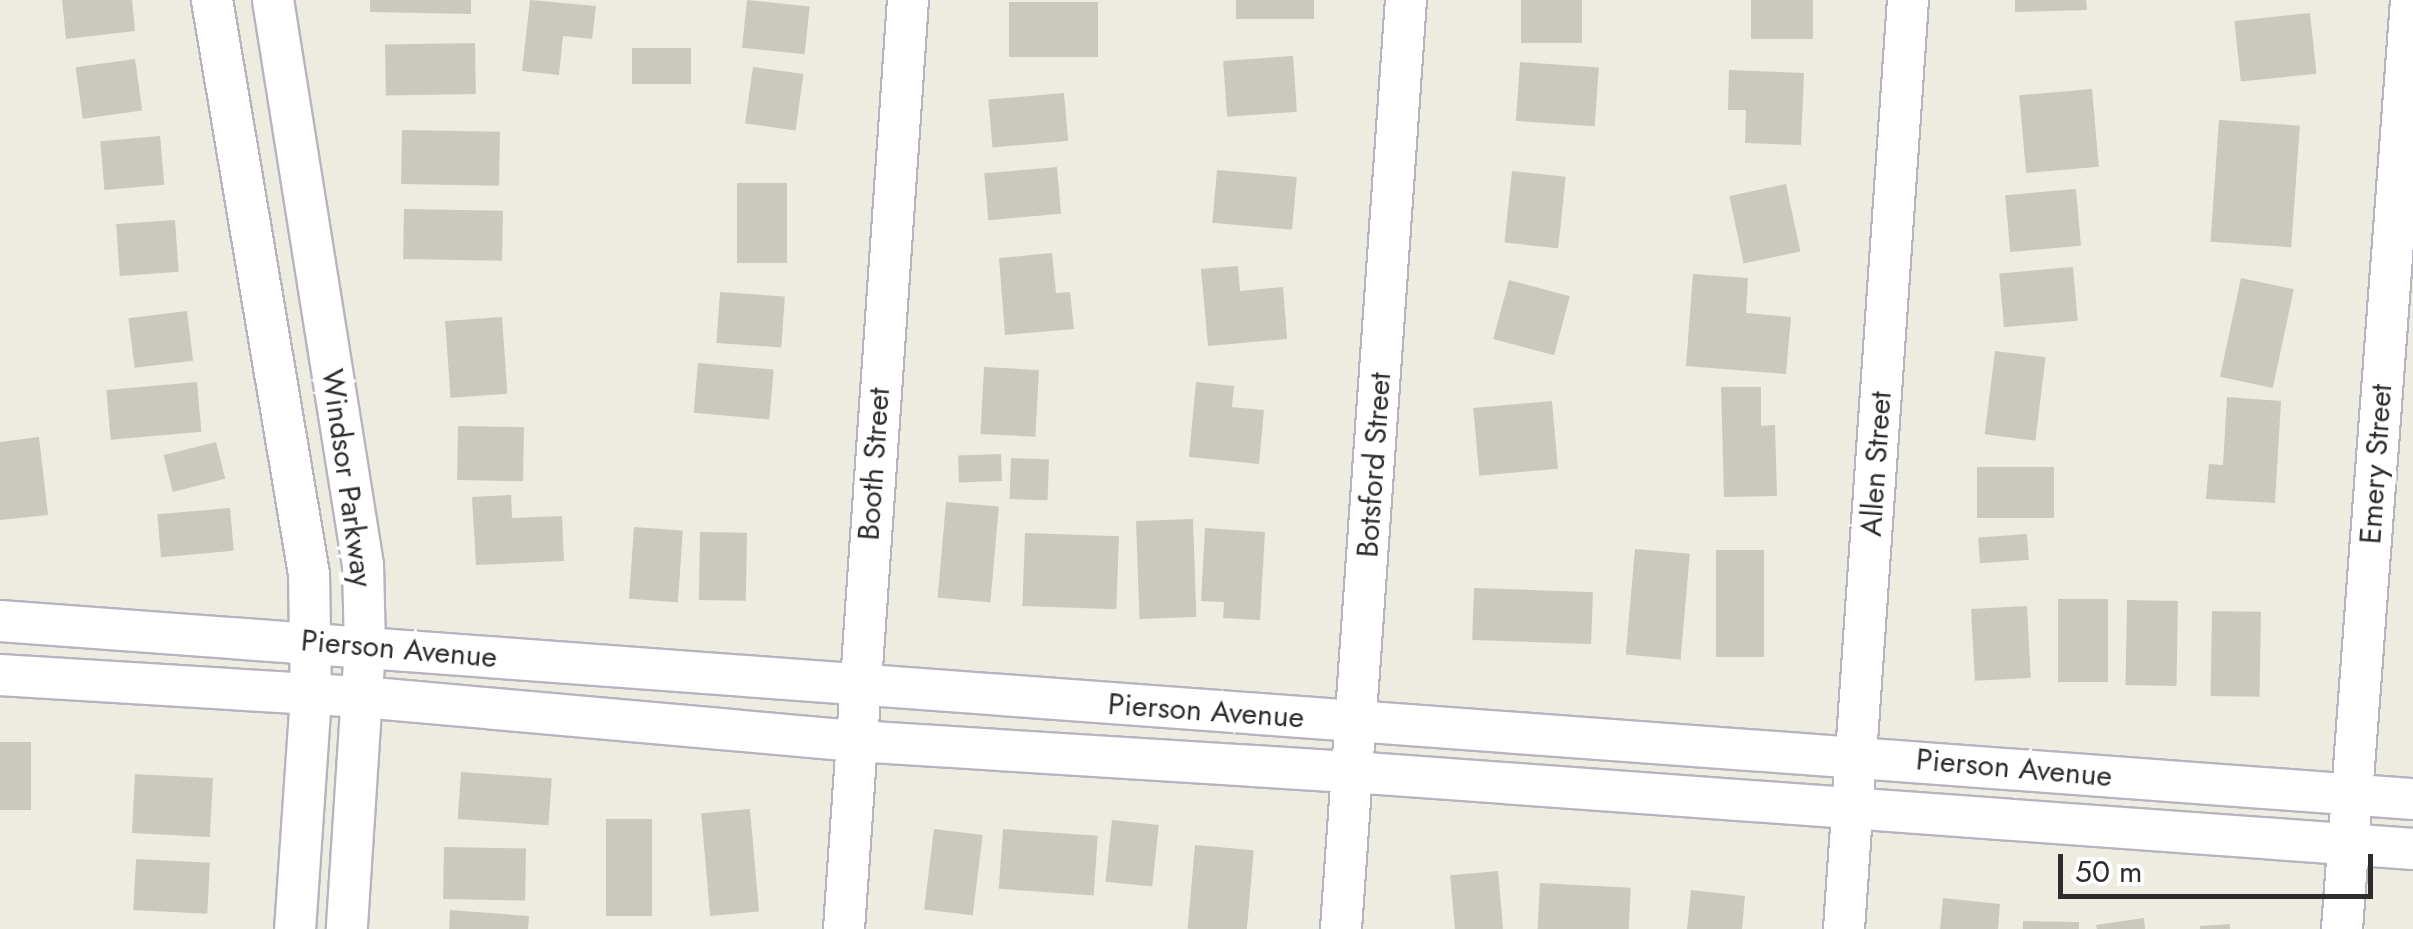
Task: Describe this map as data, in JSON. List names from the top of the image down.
{
  "streets": {
    "street": [
      "Booth Street",
      "Allen Street",
      "Emery Street",
      "Botsford Street",
      "Windsor Parkway",
      "Pierson Avenue"
    ]
  },
  "crossings": [
    ["Booth Street", "Pierson Avenue"],
    ["Allen Street", "Pierson Avenue"],
    ["Emery Street", "Pierson Avenue"],
    ["Botsford Street", "Pierson Avenue"],
    ["Windsor Parkway", "Pierson Avenue"]
  ],
  "scale_bar": "50 m"
}
